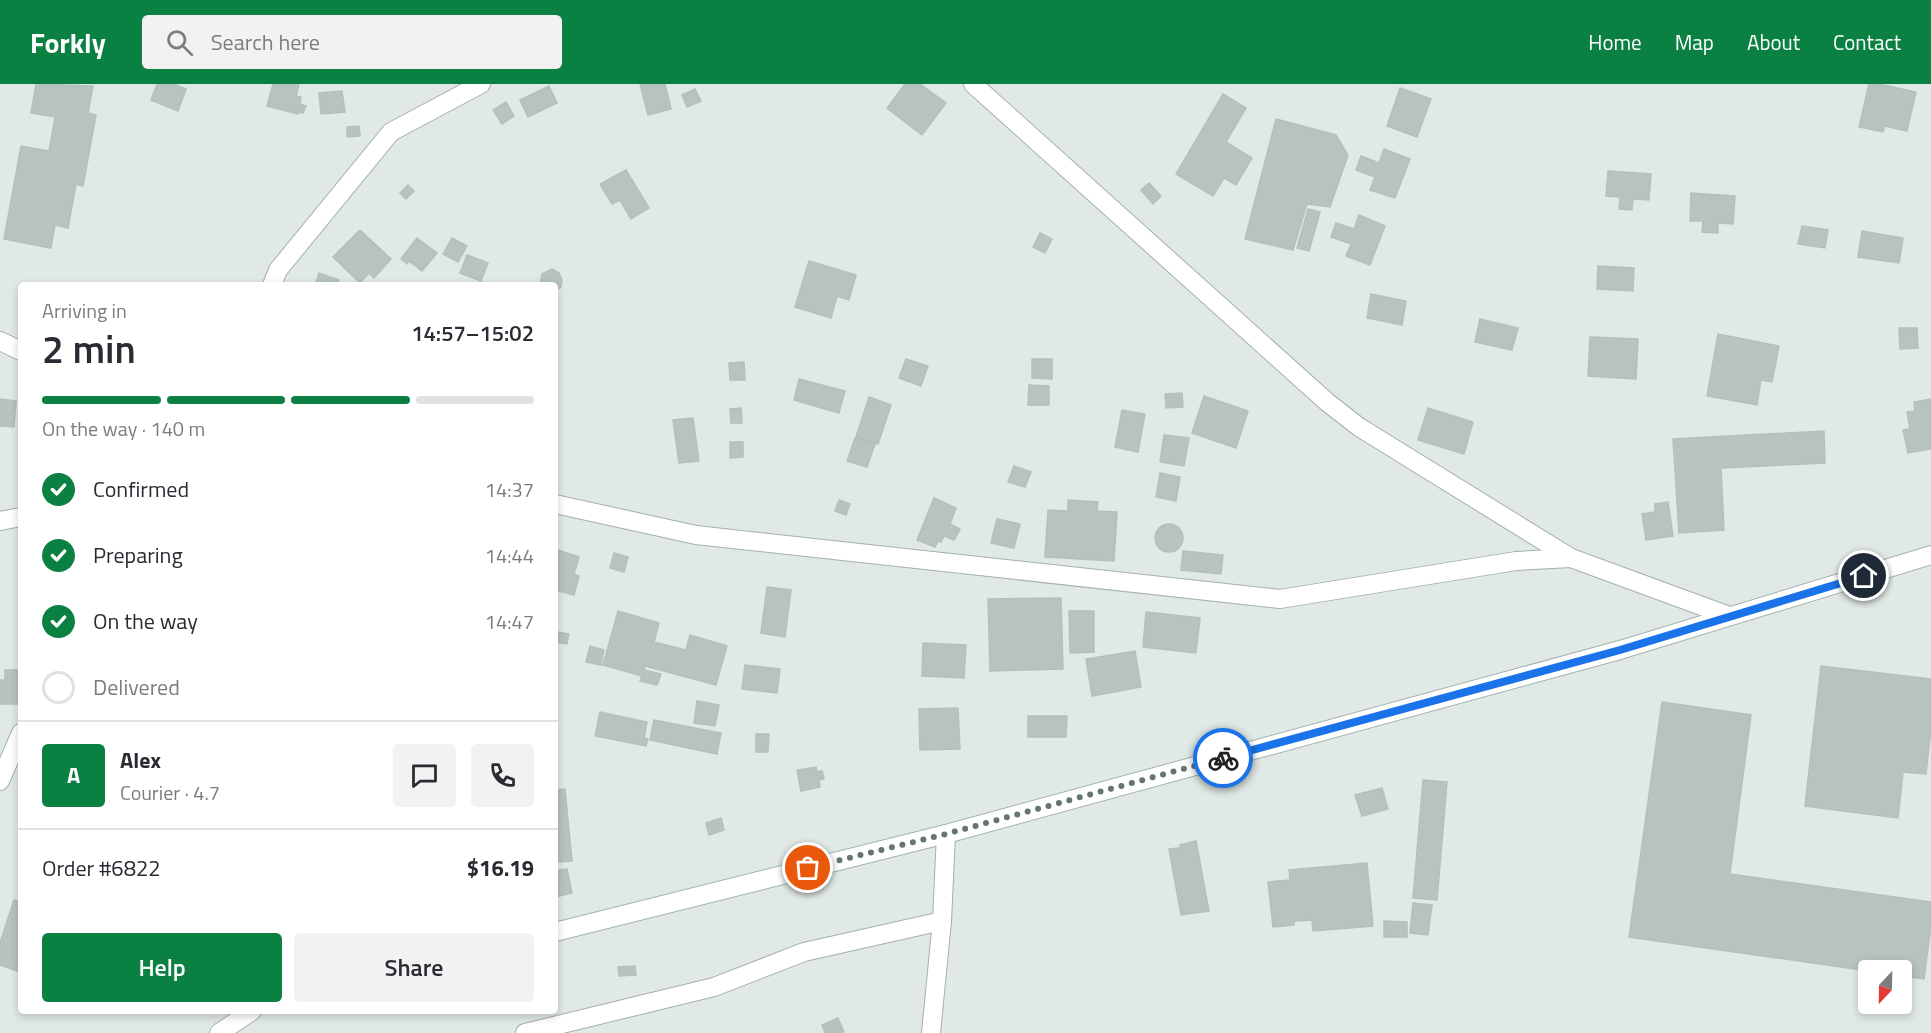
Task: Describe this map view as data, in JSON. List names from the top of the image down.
{
  "north": "bottom",
  "page": {
    "header": "Forkly",
    "search": "Search here",
    "nav": [
      "Home",
      "Map",
      "About",
      "Contact"
    ],
    "heading": ["2 min", "Arriving in", "14:57–15:02"],
    "panel": [
      "Alex",
      "Courier · 4.7",
      "Order #6822",
      "$16.19"
    ],
    "bar": "On the way · 140 m",
    "list": [
      ["Confirmed", "14:37"],
      ["Preparing", "14:44"],
      ["On the way", "14:47"],
      "Delivered"
    ],
    "round": "A",
    "buttons": ["Help", "Share"]
  }
}
